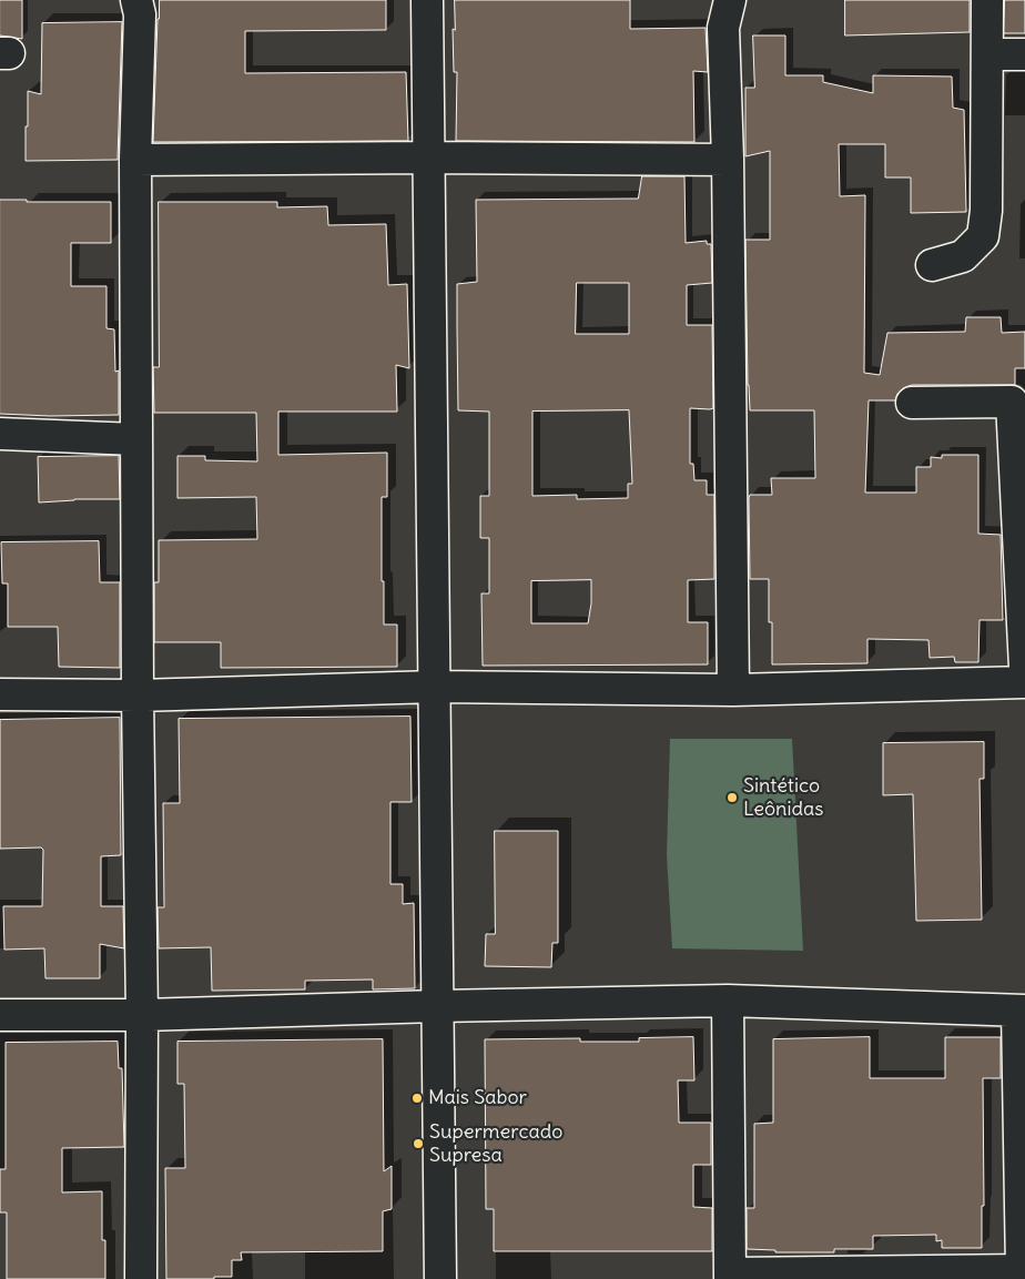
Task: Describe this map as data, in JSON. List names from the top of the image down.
{
  "places": ["Sintético Leônidas", "Mais Sabor", "Supermercado Supresa"]
}
